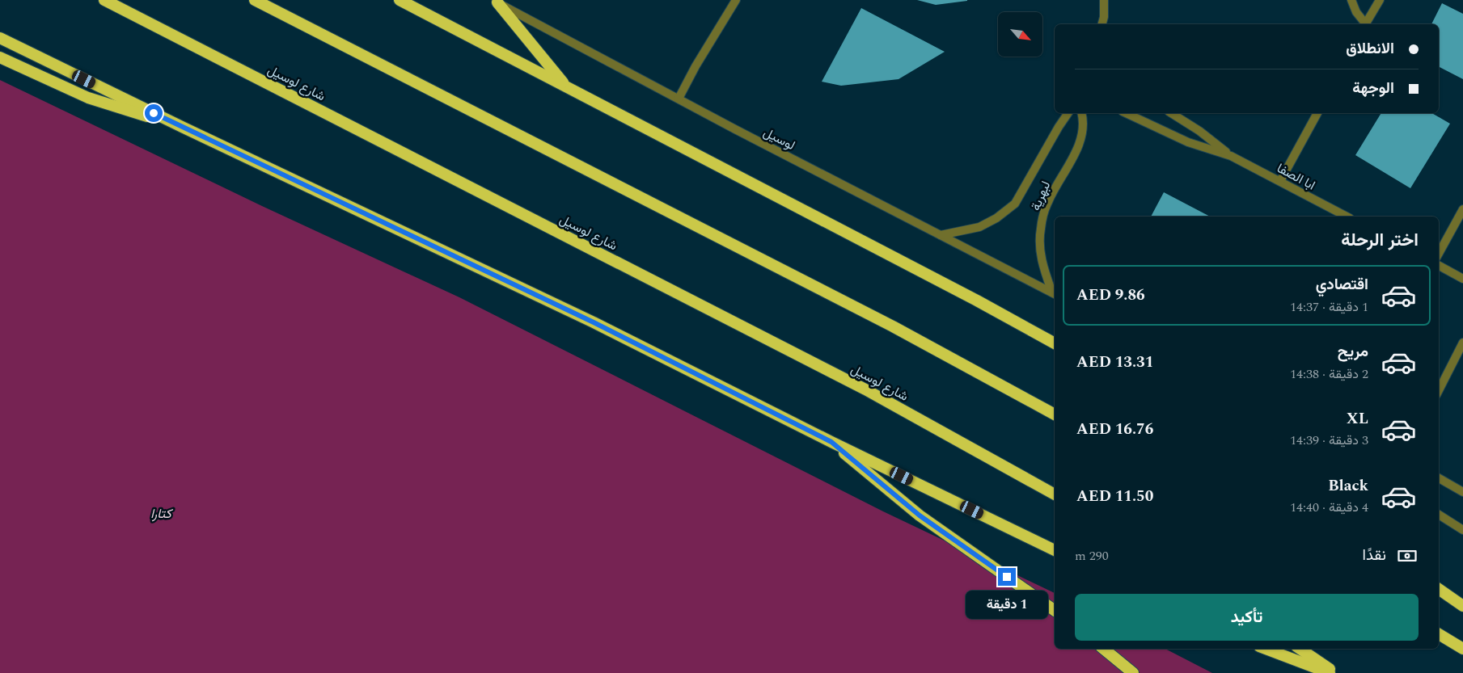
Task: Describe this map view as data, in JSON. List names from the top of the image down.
{
  "streets": {
    "highway": ["شارع لوسيل"],
    "street": ["لوسيل", "ابا الصفا", "لبهرية"]
  },
  "crossings": [
    ["لوسيل", "لبهرية"]
  ],
  "parks": ["كتارا"],
  "north": "bottom right",
  "page": {
    "banner": ["الانطلاق", "الوجهة"],
    "heading": "اختر الرحلة",
    "list": [
      {
        "name": "اقتصادي",
        "note": "1 دقيقة · 14:37",
        "value": "AED 9.86"
      },
      {
        "name": "مريح",
        "note": "2 دقيقة · 14:38",
        "value": "AED 13.31"
      },
      {
        "name": "XL",
        "note": "3 دقيقة · 14:39",
        "value": "AED 16.76"
      },
      {
        "name": "Black",
        "note": "4 دقيقة · 14:40",
        "value": "AED 11.50"
      }
    ],
    "pay": ["نقدًا", "290 m"],
    "buttons": "تأكيد",
    "bubble": "1 دقيقة"
  }
}
